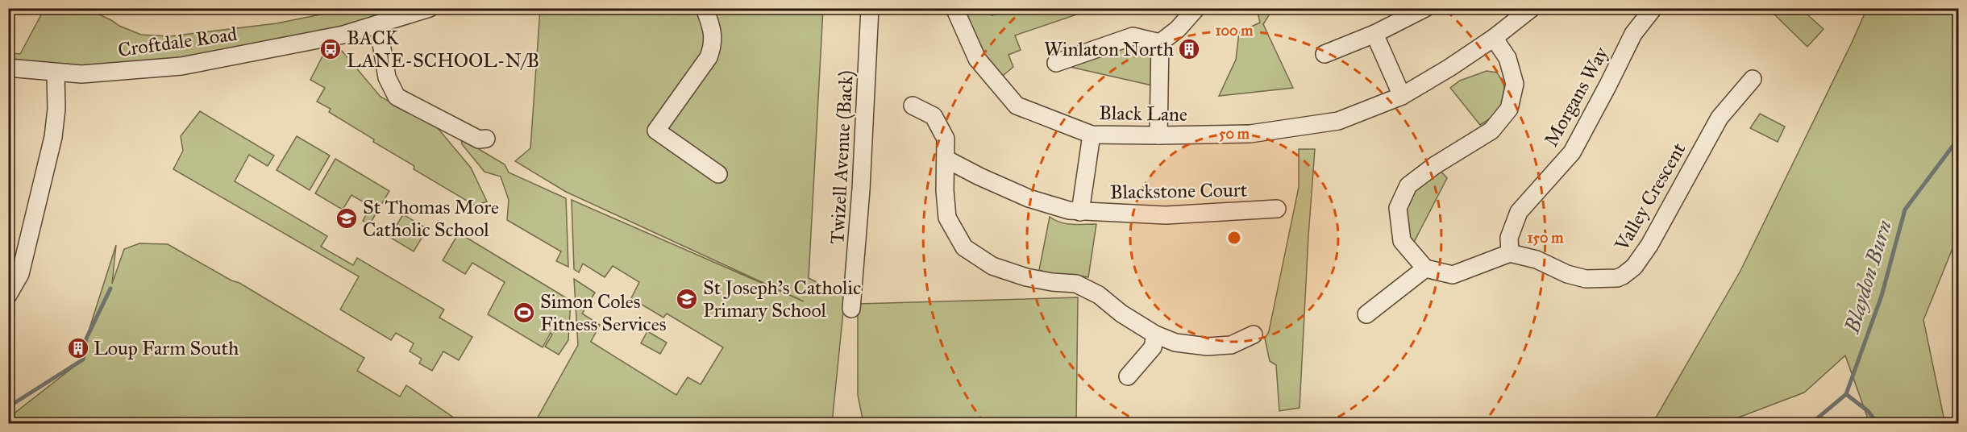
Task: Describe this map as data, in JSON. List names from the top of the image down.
{
  "streets": {
    "street": [
      "Croftdale Road",
      "Morgans Way",
      "Black Lane",
      "Twizell Avenue (Back)",
      "Blackstone Court",
      "Valley Crescent"
    ]
  },
  "crossings": [
    ["Morgans Way", "Valley Crescent"],
    ["Black Lane", "Blackstone Court"]
  ],
  "water": ["Blaydon Burn"],
  "places": {
    "bus stop": ["BACK LANE-SCHOOL-N/B"],
    "building": ["Winlaton North", "Loup Farm South"],
    "school or university": ["St Thomas More Catholic School", "St Joseph's Catholic Primary School"],
    "sports": ["Simon Coles Fitness Services"]
  },
  "rings": ["100 m", "50 m", "150 m"]
}
